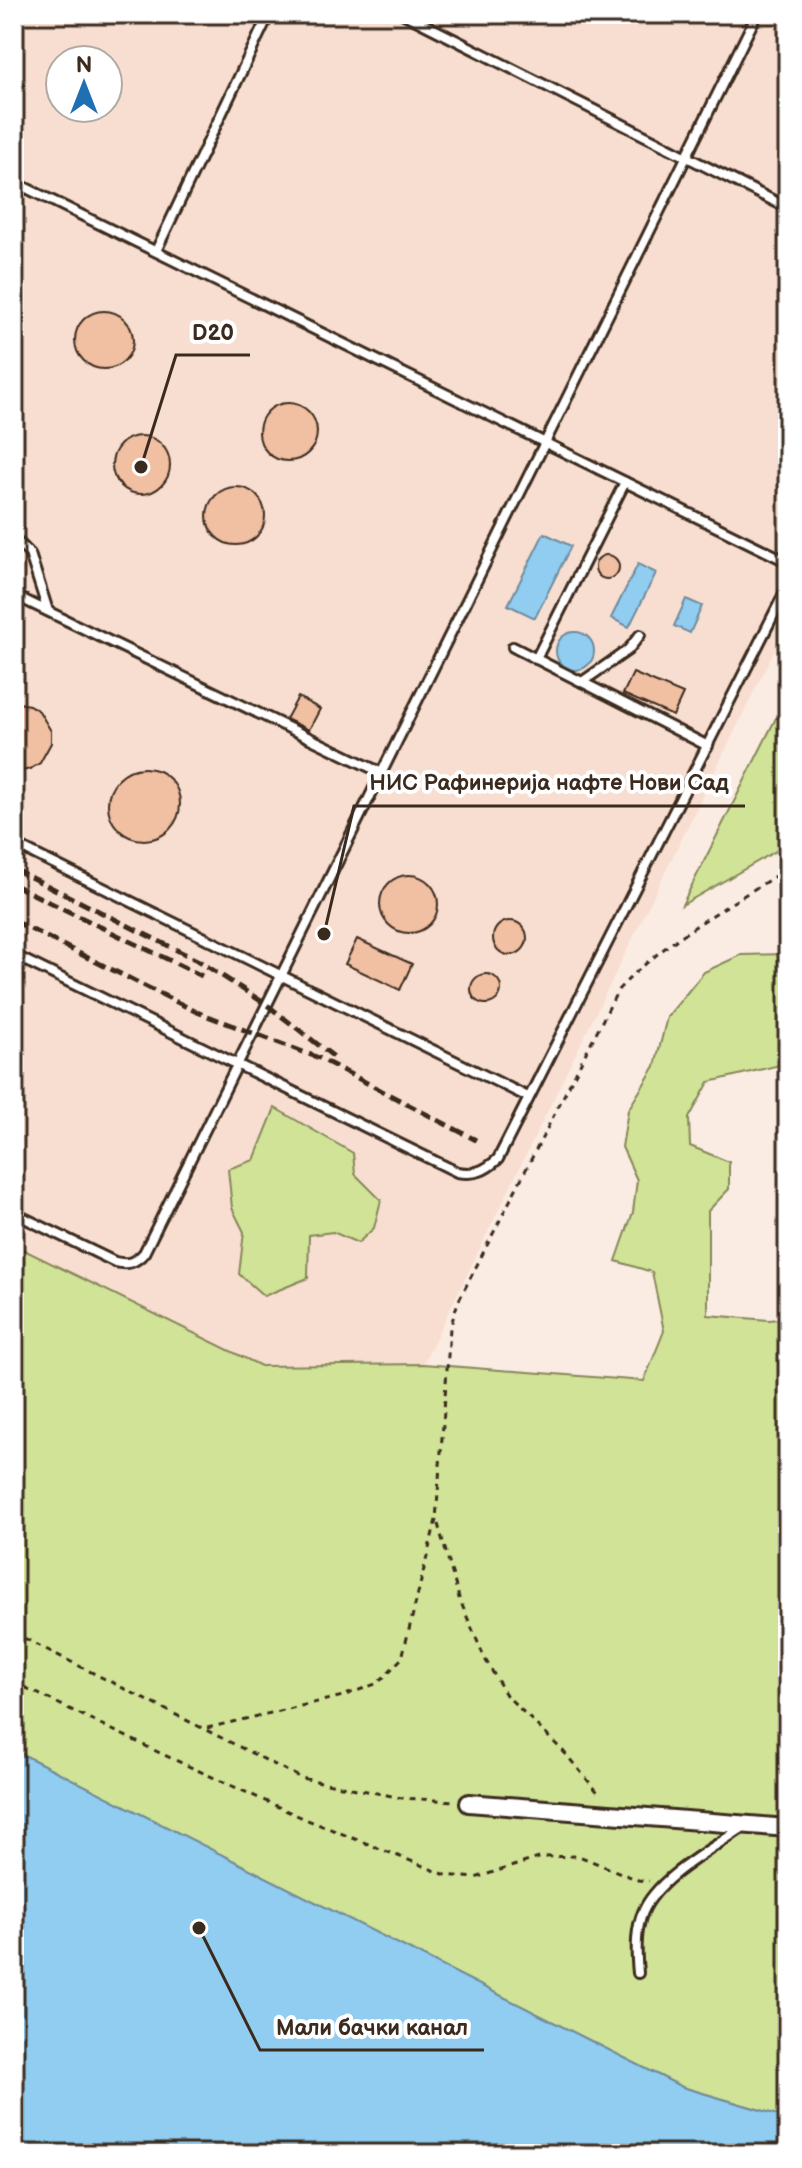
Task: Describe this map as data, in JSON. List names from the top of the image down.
{
  "places": ["D20", "НИС Рафинерија нафте Нови Сад", "Мали бачки канал"],
  "north": "top"
}
